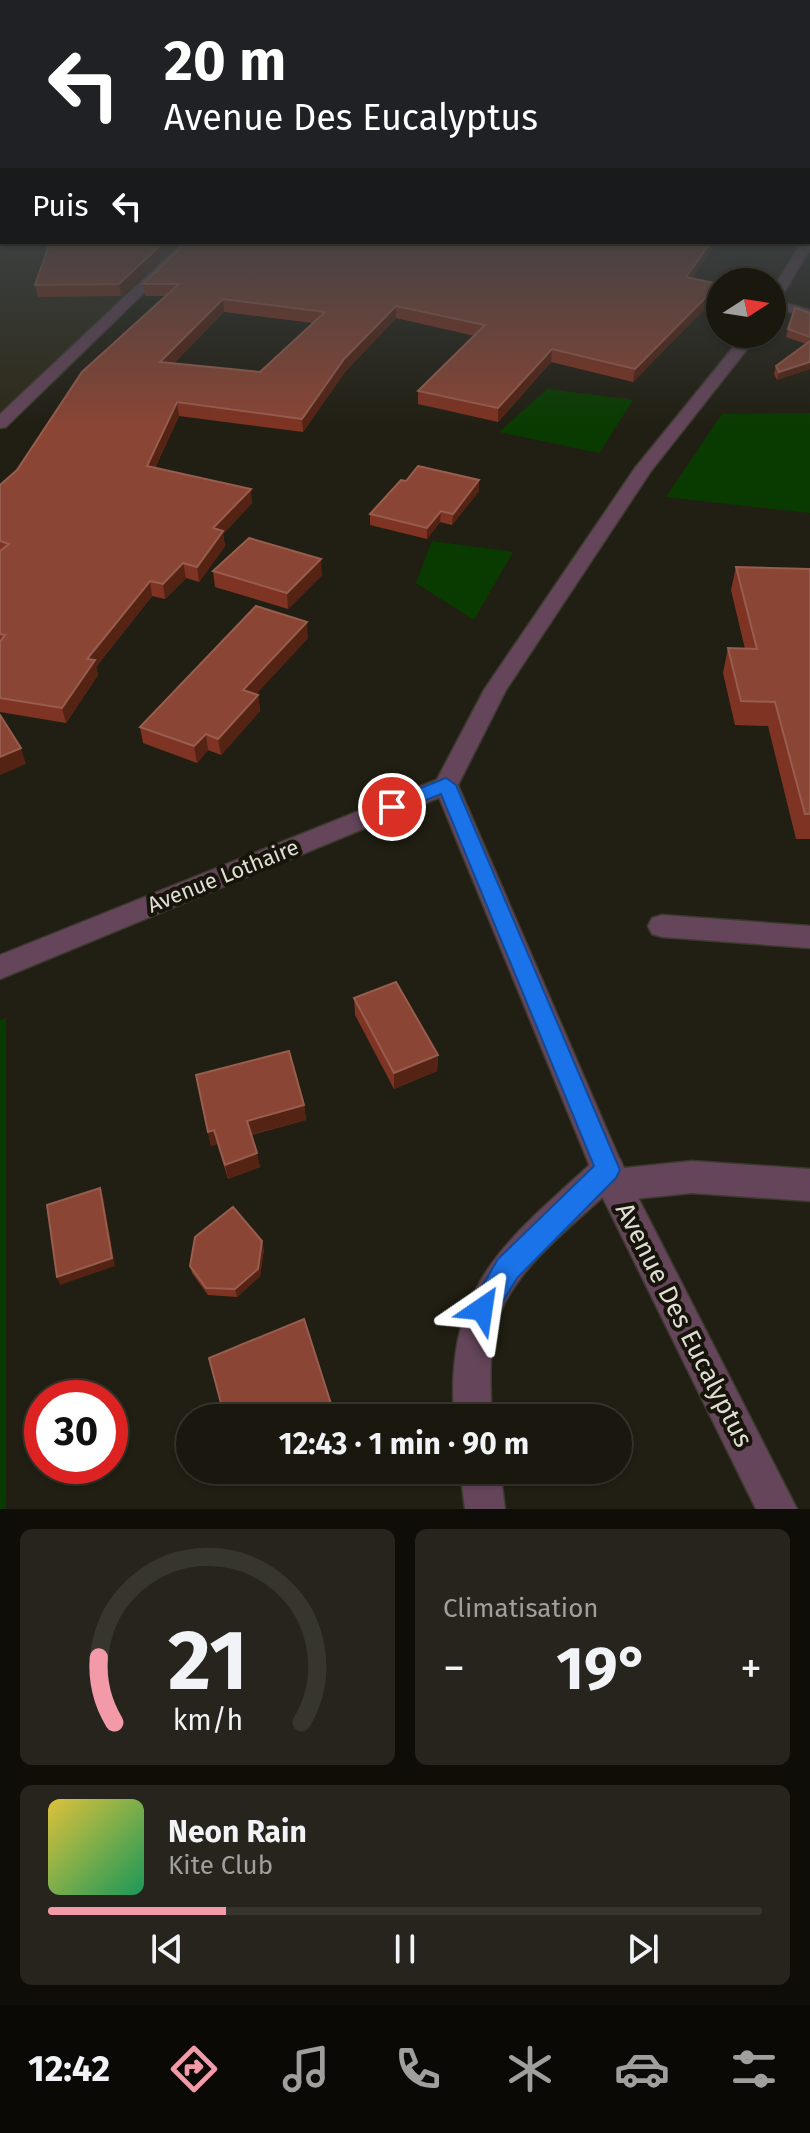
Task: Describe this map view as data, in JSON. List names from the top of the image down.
{
  "streets": {
    "street": ["Avenue Lothaire", "Avenue Des Eucalyptus"]
  },
  "crossings": [
    ["Avenue Lothaire", "Avenue Des Eucalyptus"]
  ],
  "north": "right",
  "page": {
    "turn": ["20 m", "Avenue Des Eucalyptus"],
    "then": "Puis",
    "limit": "30",
    "trip": "12:43 · 1 min · 90 m",
    "tile": "Climatisation",
    "heat": ["−", "19°", "+"],
    "song": ["Neon Rain", "Kite Club"],
    "tabs": "12:42",
    "gauge": ["21", "km/h"]
  }
}
